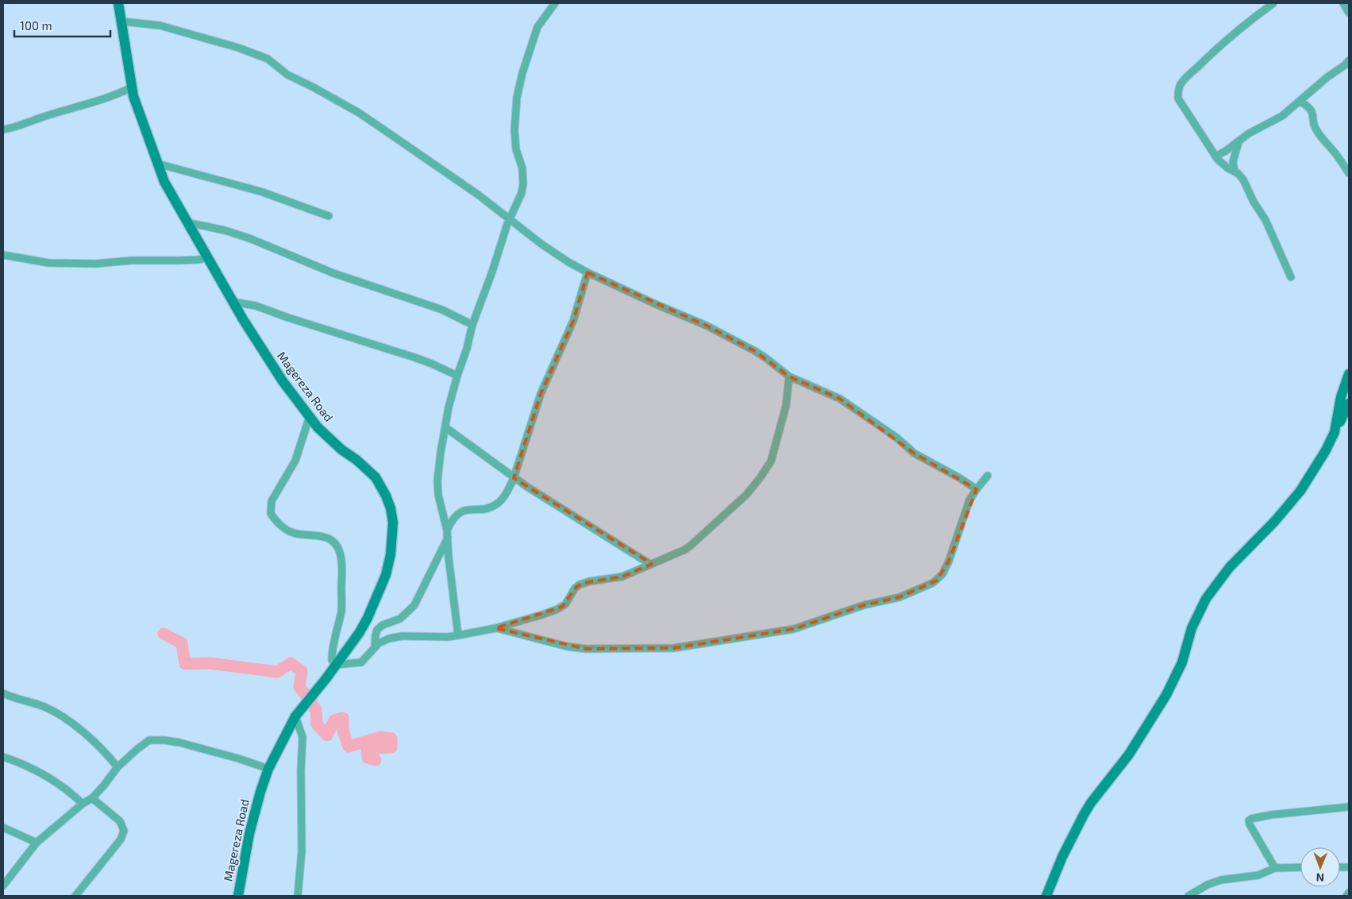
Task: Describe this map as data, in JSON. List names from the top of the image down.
{
  "streets": {
    "street": ["Magereza Road"]
  },
  "scale_bar": "100 m",
  "north": "bottom"
}
